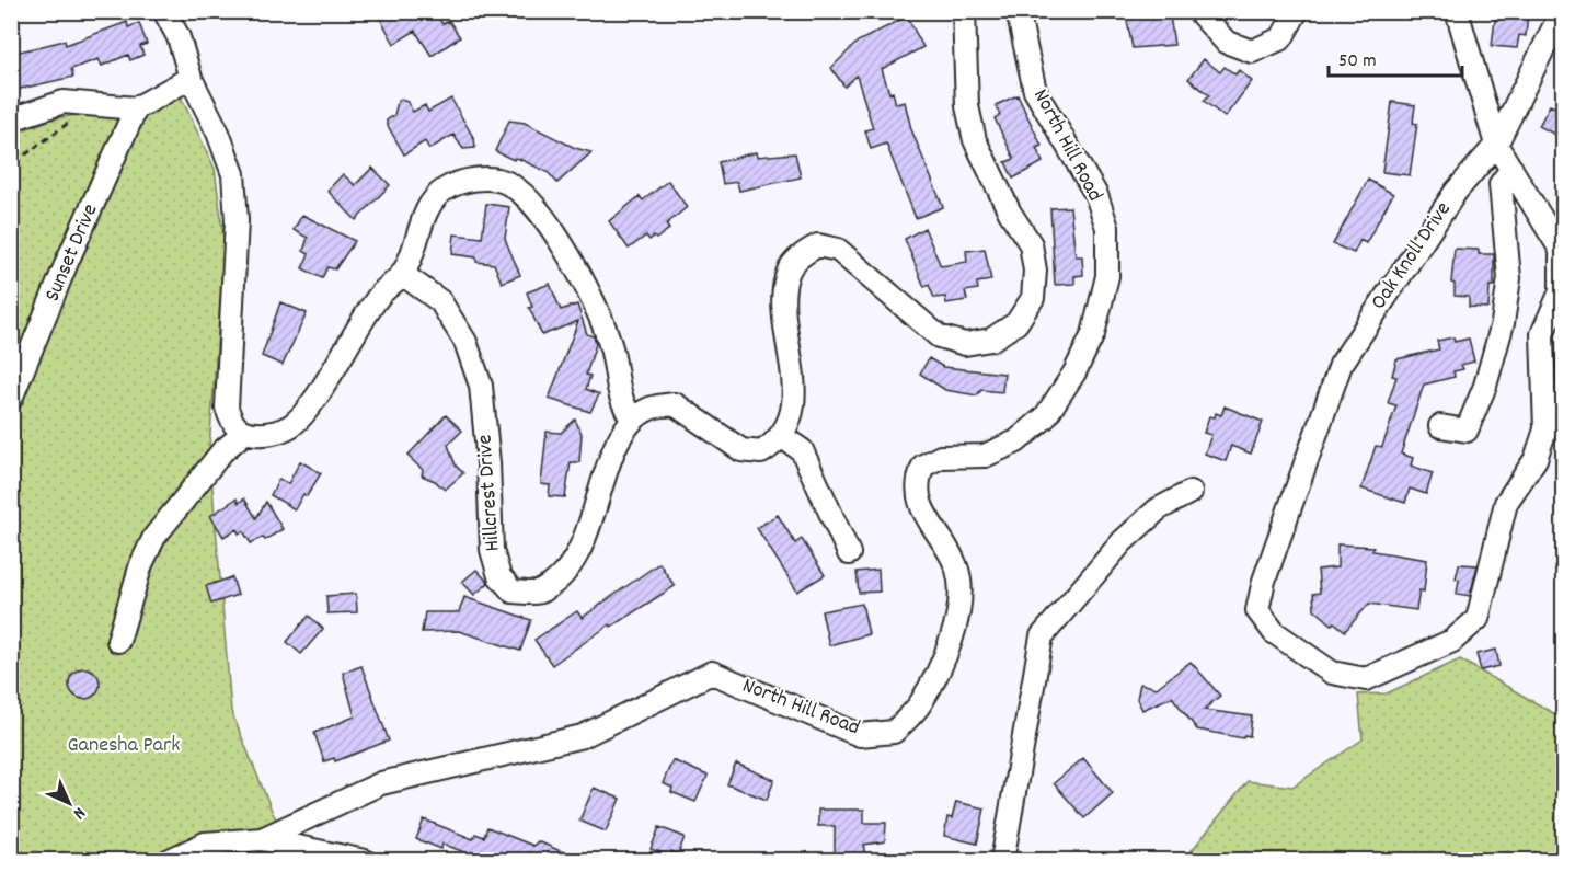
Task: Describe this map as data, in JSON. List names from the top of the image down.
{
  "streets": {
    "street": [
      "North Hill Road",
      "Sunset Drive",
      "Oak Knoll Drive",
      "Hillcrest Drive"
    ]
  },
  "parks": ["Ganesha Park"],
  "scale_bar": "50 m",
  "north": "bottom right"
}
